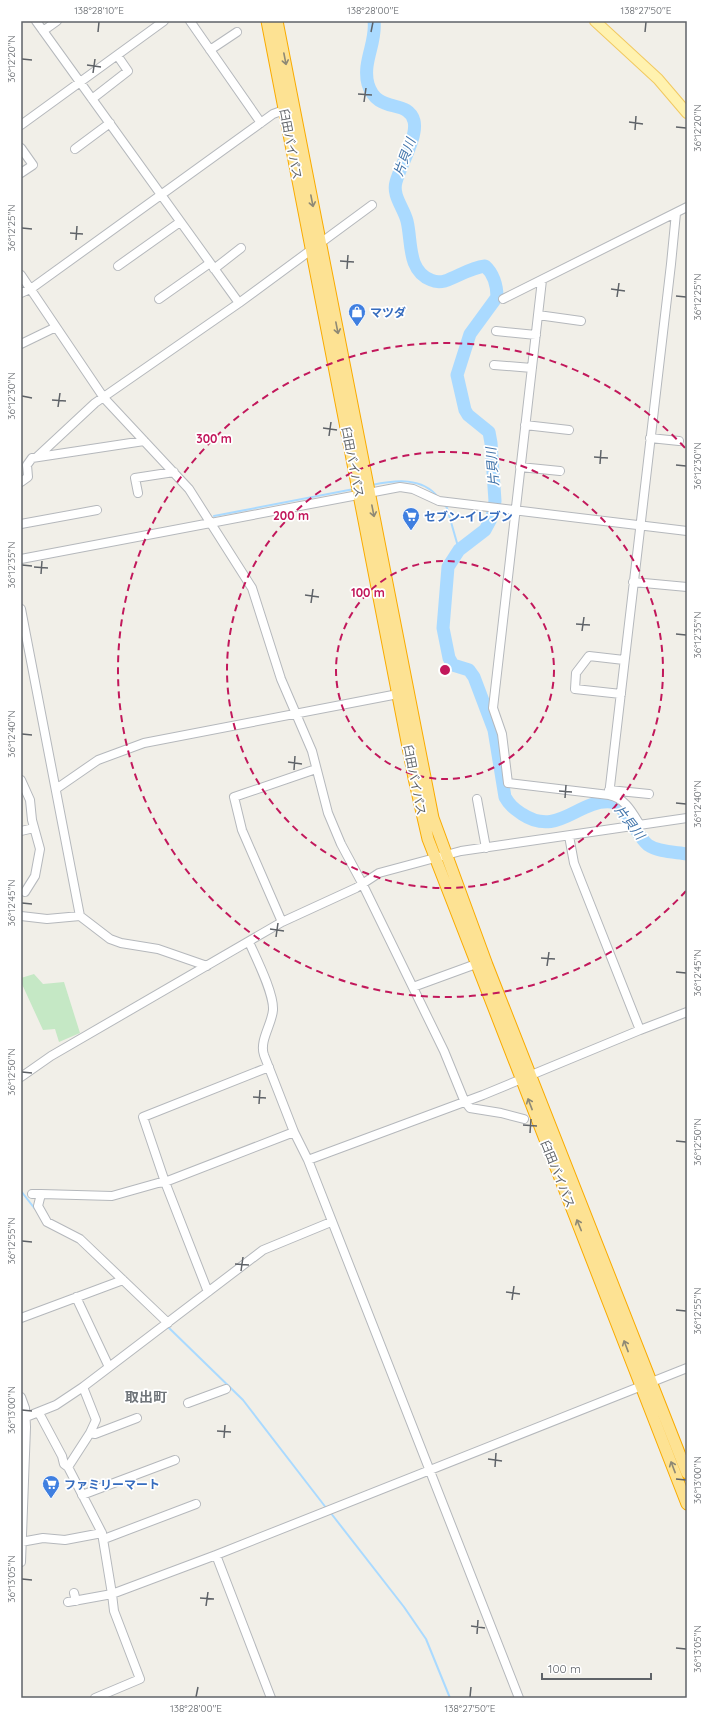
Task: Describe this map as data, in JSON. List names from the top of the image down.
{
  "streets": {
    "highway": ["臼田バイパス"]
  },
  "districts": ["取出町"],
  "water": ["片貝川"],
  "places": {
    "shop": ["マツダ"],
    "supermarket": ["セブン-イレブン", "ファミリーマート"]
  },
  "scale_bar": "100 m",
  "coordinates": [
    "138°28'10\"E",
    "138°28'00\"E",
    "138°27'50\"E",
    "36°12'20\"N",
    "36°12'25\"N",
    "36°12'30\"N",
    "36°12'35\"N",
    "36°12'40\"N",
    "36°12'45\"N",
    "36°12'50\"N",
    "36°12'55\"N",
    "36°13'00\"N",
    "36°13'05\"N"
  ],
  "rings": ["300 m", "200 m", "100 m"]
}
